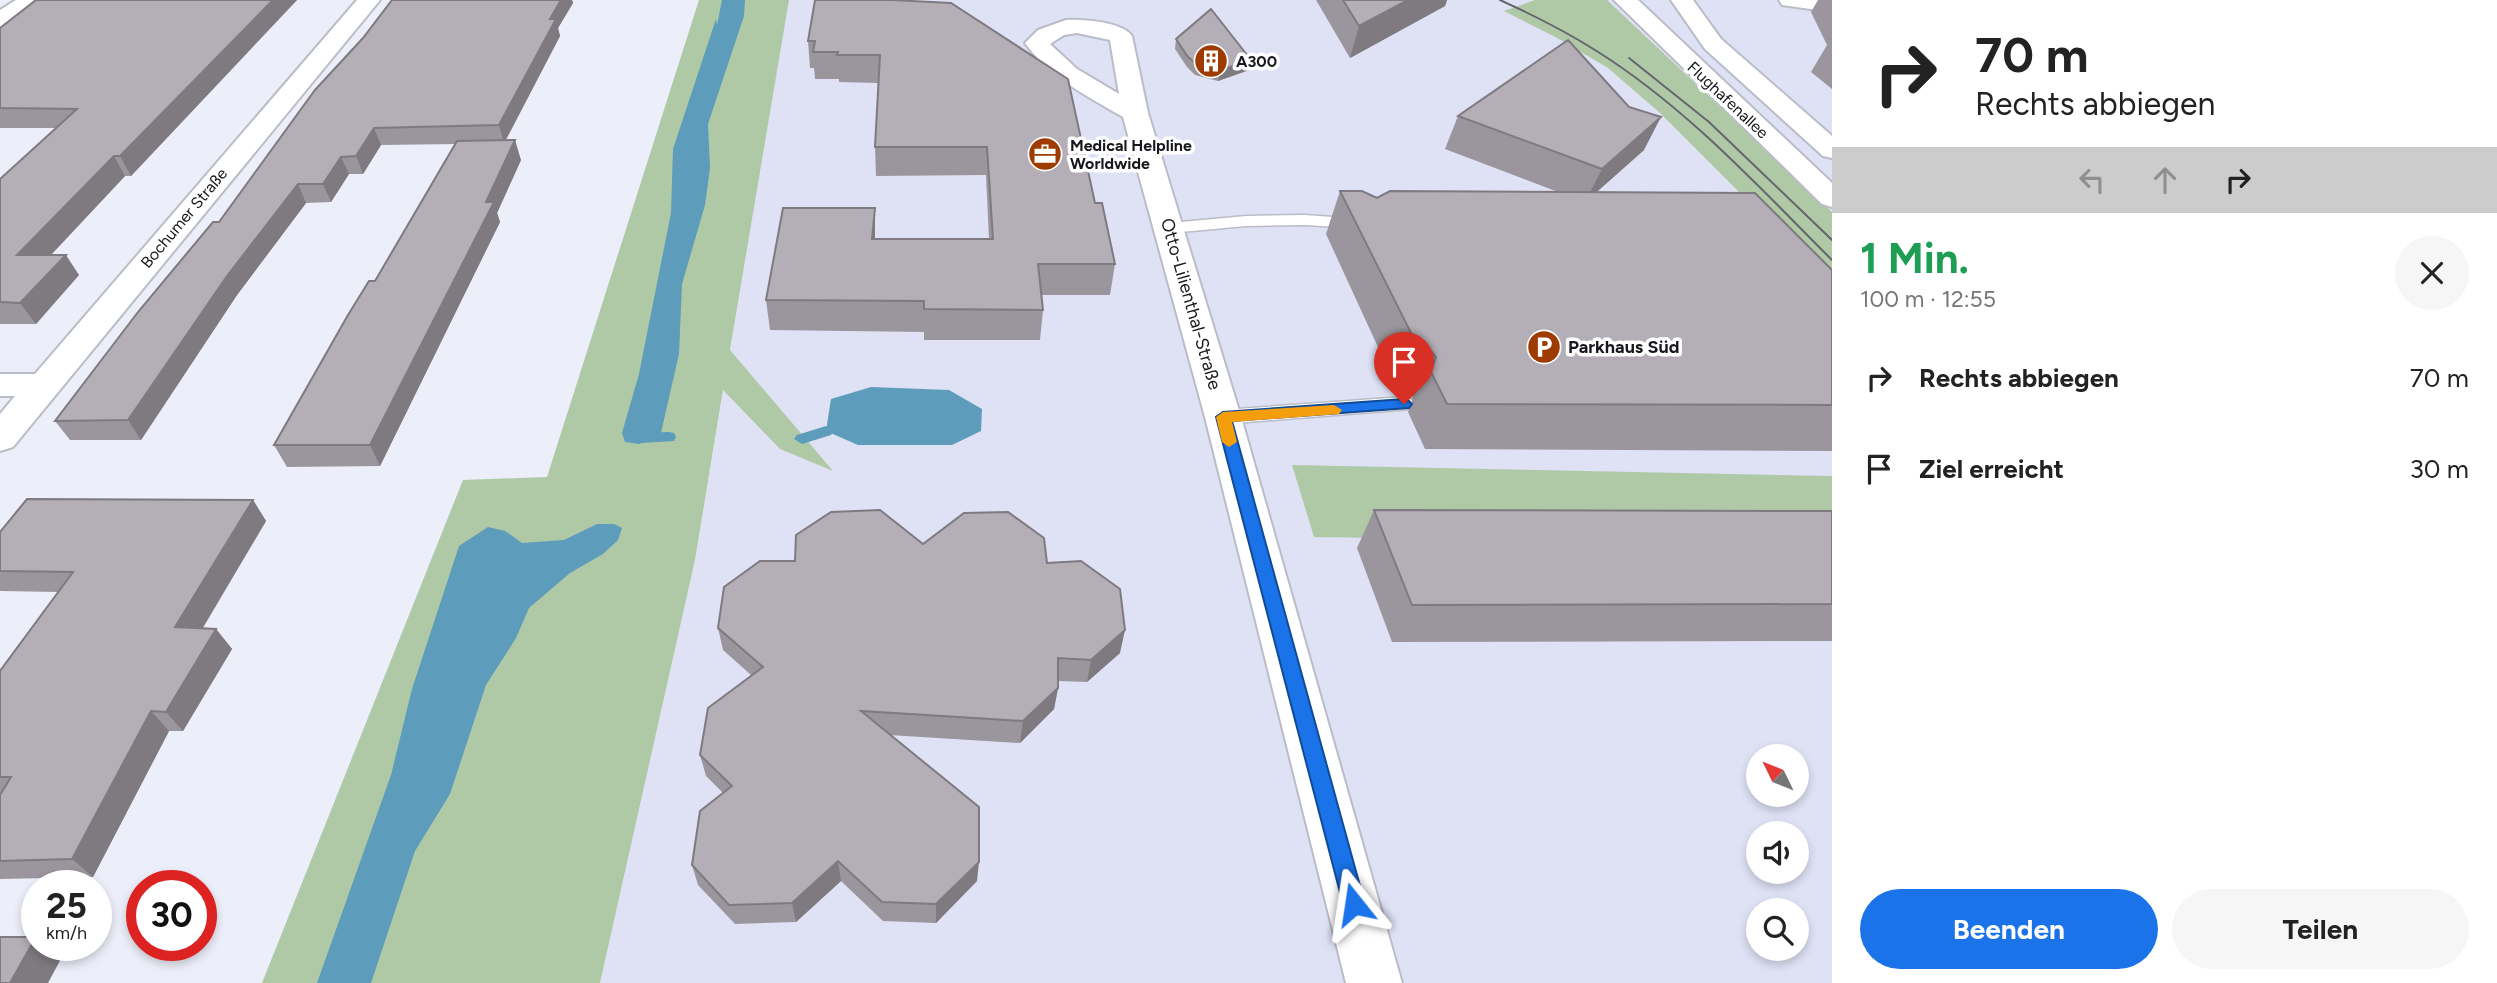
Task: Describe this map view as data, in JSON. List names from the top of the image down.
{
  "streets": {
    "street": ["Flughafenallee", "Bochumer Straße", "Otto-Lilienthal-Straße"]
  },
  "places": {
    "building": ["A300"],
    "office": ["Medical Helpline Worldwide"],
    "parking": ["Parkhaus Süd"]
  },
  "north": "top left",
  "page": {
    "turn": ["70 m", "Rechts abbiegen"],
    "heading": ["1 Min.", "100 m · 12:55"],
    "list": [
      {
        "name": "Rechts abbiegen",
        "value": "70 m"
      },
      {
        "name": "Ziel erreicht",
        "value": "30 m"
      }
    ],
    "speed": "25 km/h",
    "limit": "30",
    "buttons": ["Beenden", "Teilen"]
  }
}
